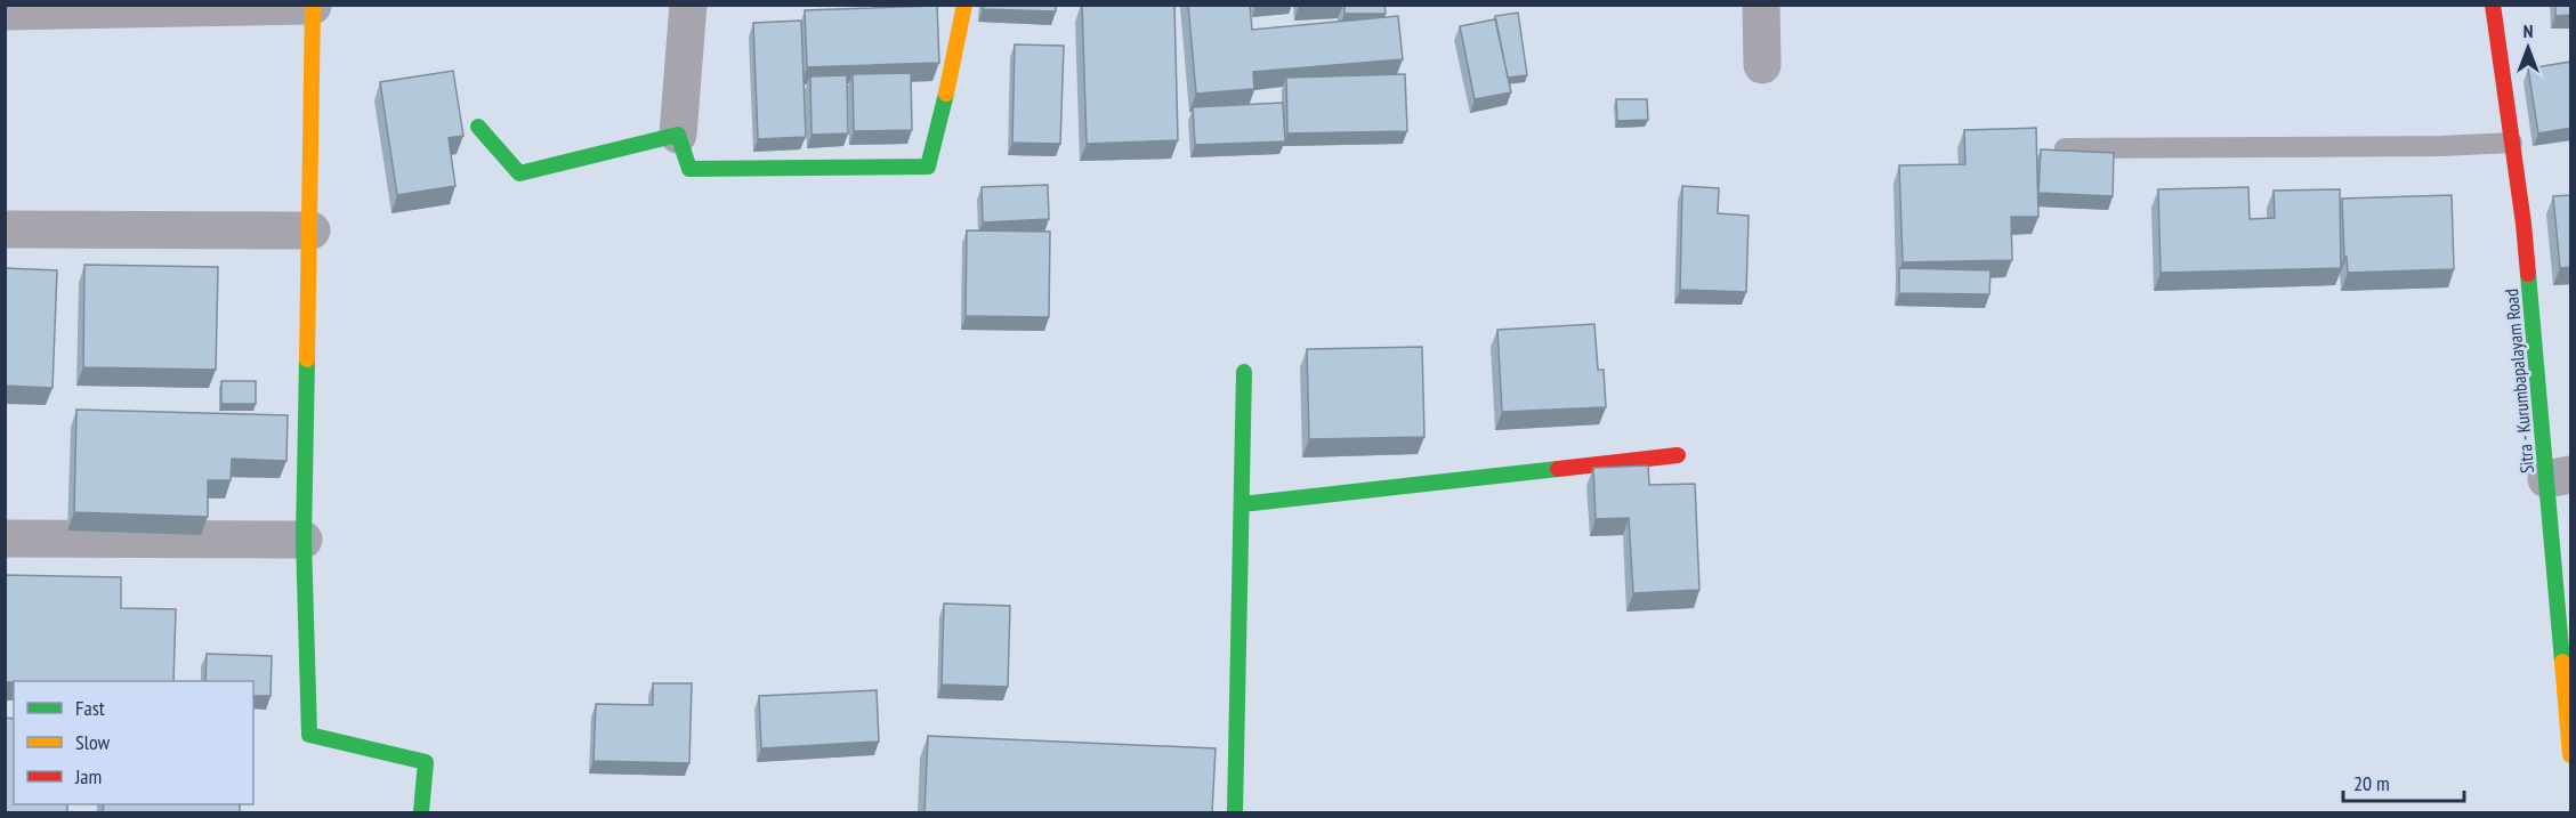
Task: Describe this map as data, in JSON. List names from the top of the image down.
{
  "streets": {
    "street": ["Sitra - Kurumbapalayam Road"]
  },
  "legend": ["Fast", "Slow", "Jam"],
  "scale_bar": "20 m",
  "north": "top"
}
